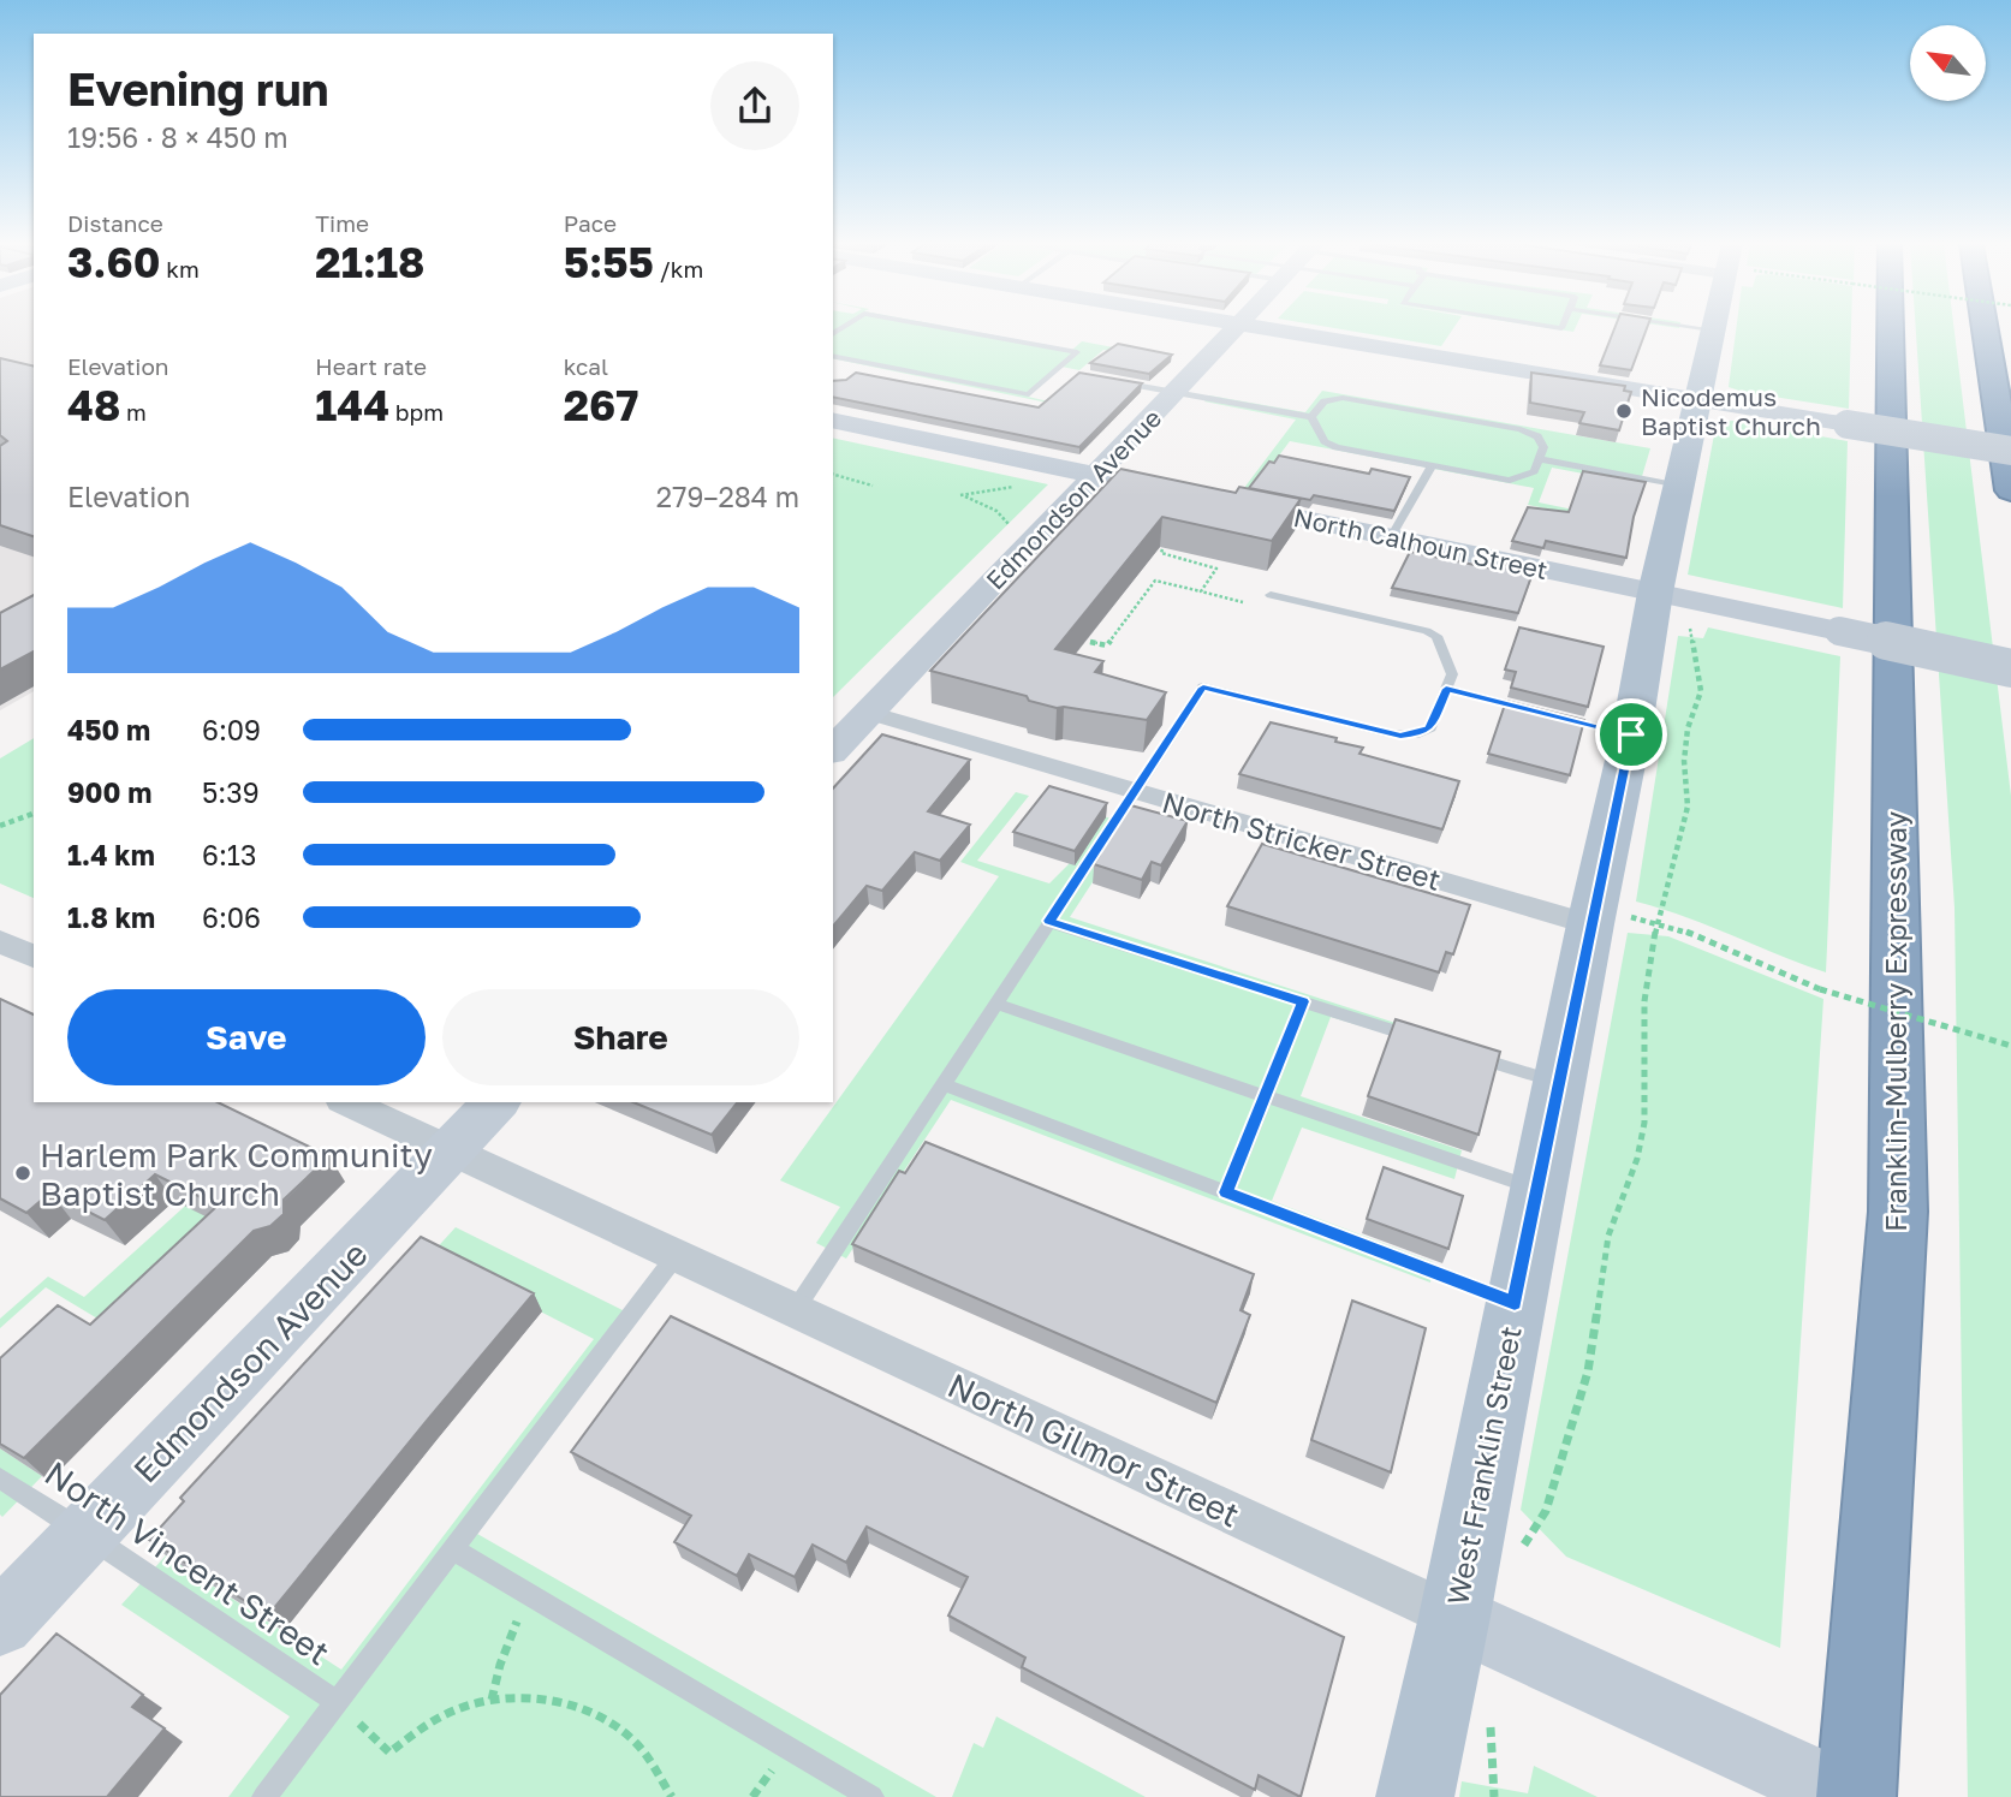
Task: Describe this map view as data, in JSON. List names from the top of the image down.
{
  "streets": {
    "highway": ["Franklin-Mulberry Expressway"],
    "main road": [
      "Edmondson Avenue",
      "North Calhoun Street",
      "North Gilmor Street",
      "West Franklin Street"
    ],
    "street": ["North Stricker Street"],
    "lane": ["North Vincent Street"]
  },
  "crossings": [
    ["Edmondson Avenue", "North Stricker Street"],
    ["Edmondson Avenue", "North Gilmor Street"],
    ["Edmondson Avenue", "North Vincent Street"],
    ["North Calhoun Street", "West Franklin Street"],
    ["North Stricker Street", "West Franklin Street"],
    ["North Gilmor Street", "West Franklin Street"]
  ],
  "places": ["Nicodemus Baptist Church", "Harlem Park Community Baptist Church"],
  "north": "top left",
  "page": {
    "heading": ["Evening run", "19:56 · 8 × 450 m"],
    "stats": [
      ["Distance", "3.60 km"],
      ["Time", "21:18"],
      ["Pace", "5:55 /km"],
      ["Elevation", "48 m"],
      ["Heart rate", "144 bpm"],
      ["kcal", "267"]
    ],
    "chart": ["Elevation", "279–284 m"],
    "list": [
      {
        "name": "450 m",
        "note": "6:09"
      },
      {
        "name": "900 m",
        "note": "5:39"
      },
      {
        "name": "1.4 km",
        "note": "6:13"
      },
      {
        "name": "1.8 km",
        "note": "6:06"
      }
    ],
    "buttons": ["Save", "Share"]
  }
}
